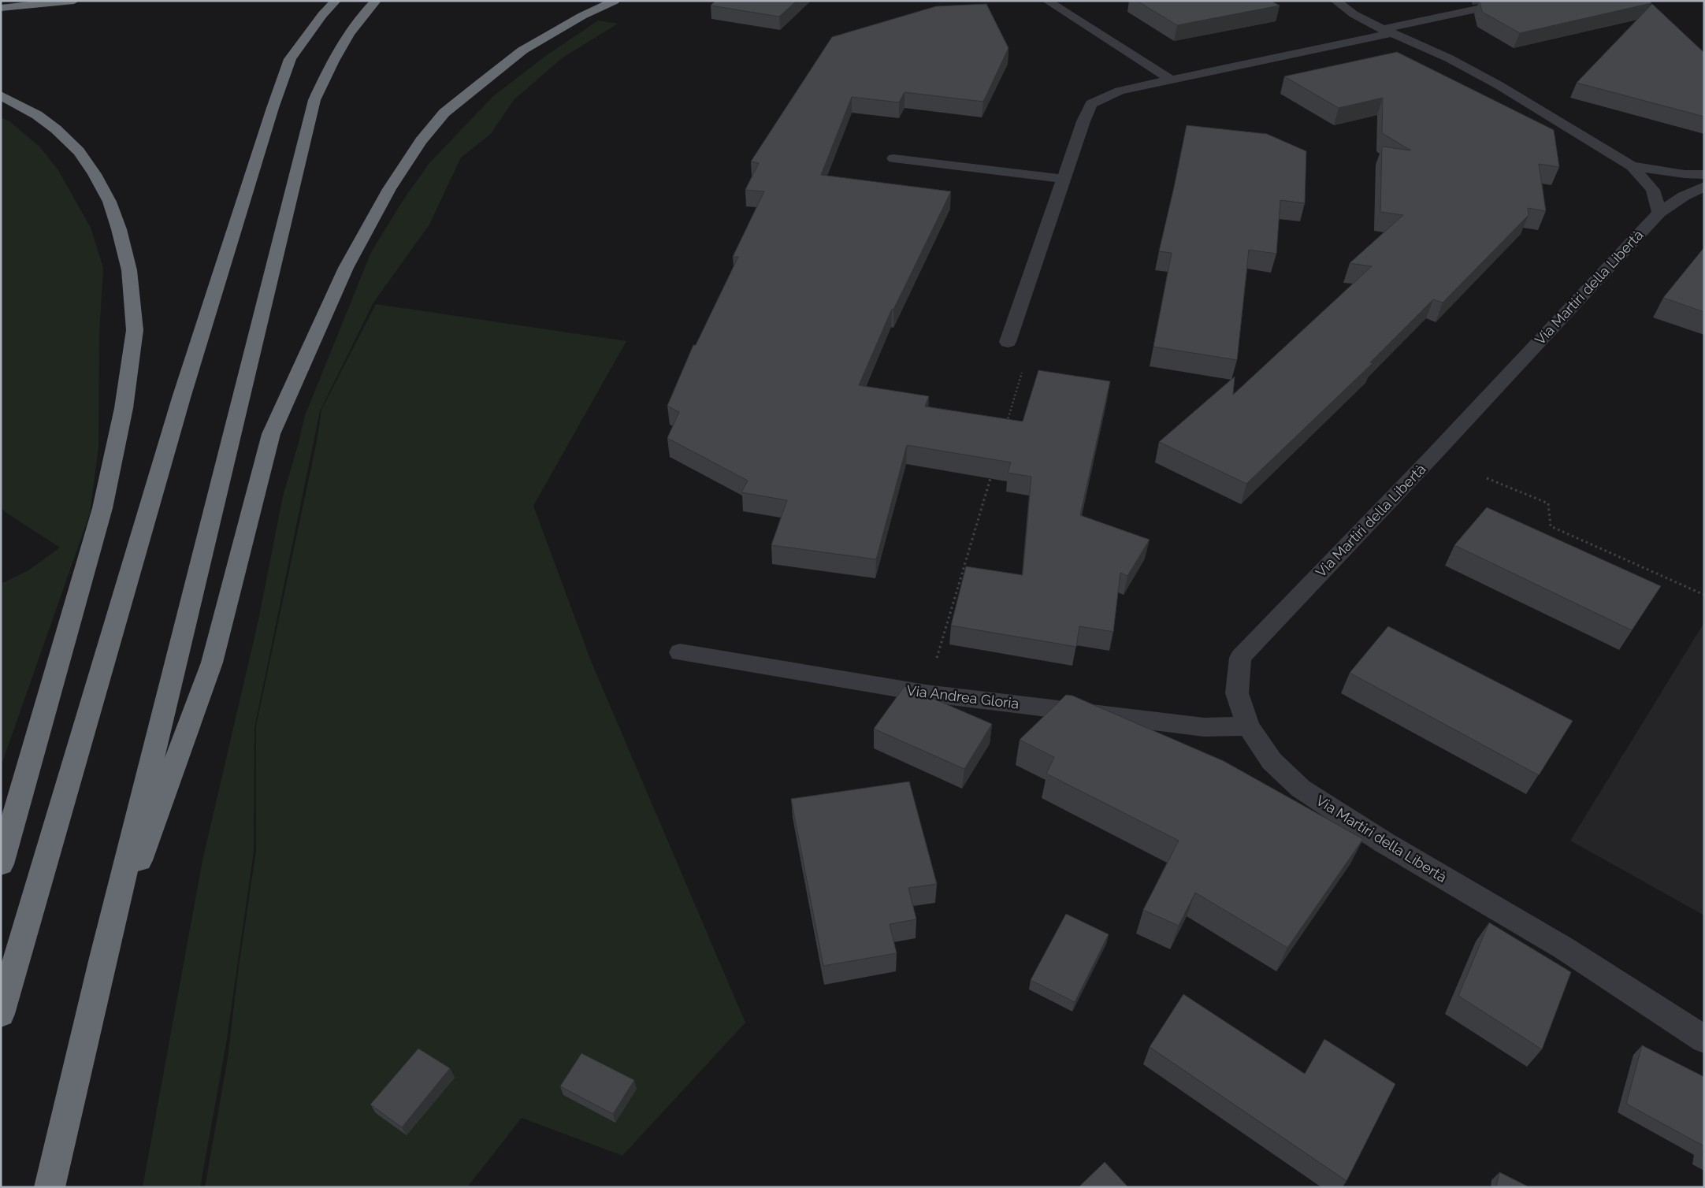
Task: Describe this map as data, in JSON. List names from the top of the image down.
{
  "streets": {
    "street": ["Via Martiri della Libertà", "Via Andrea Gloria"]
  },
  "crossings": [
    ["Via Martiri della Libertà", "Via Andrea Gloria"]
  ]
}
